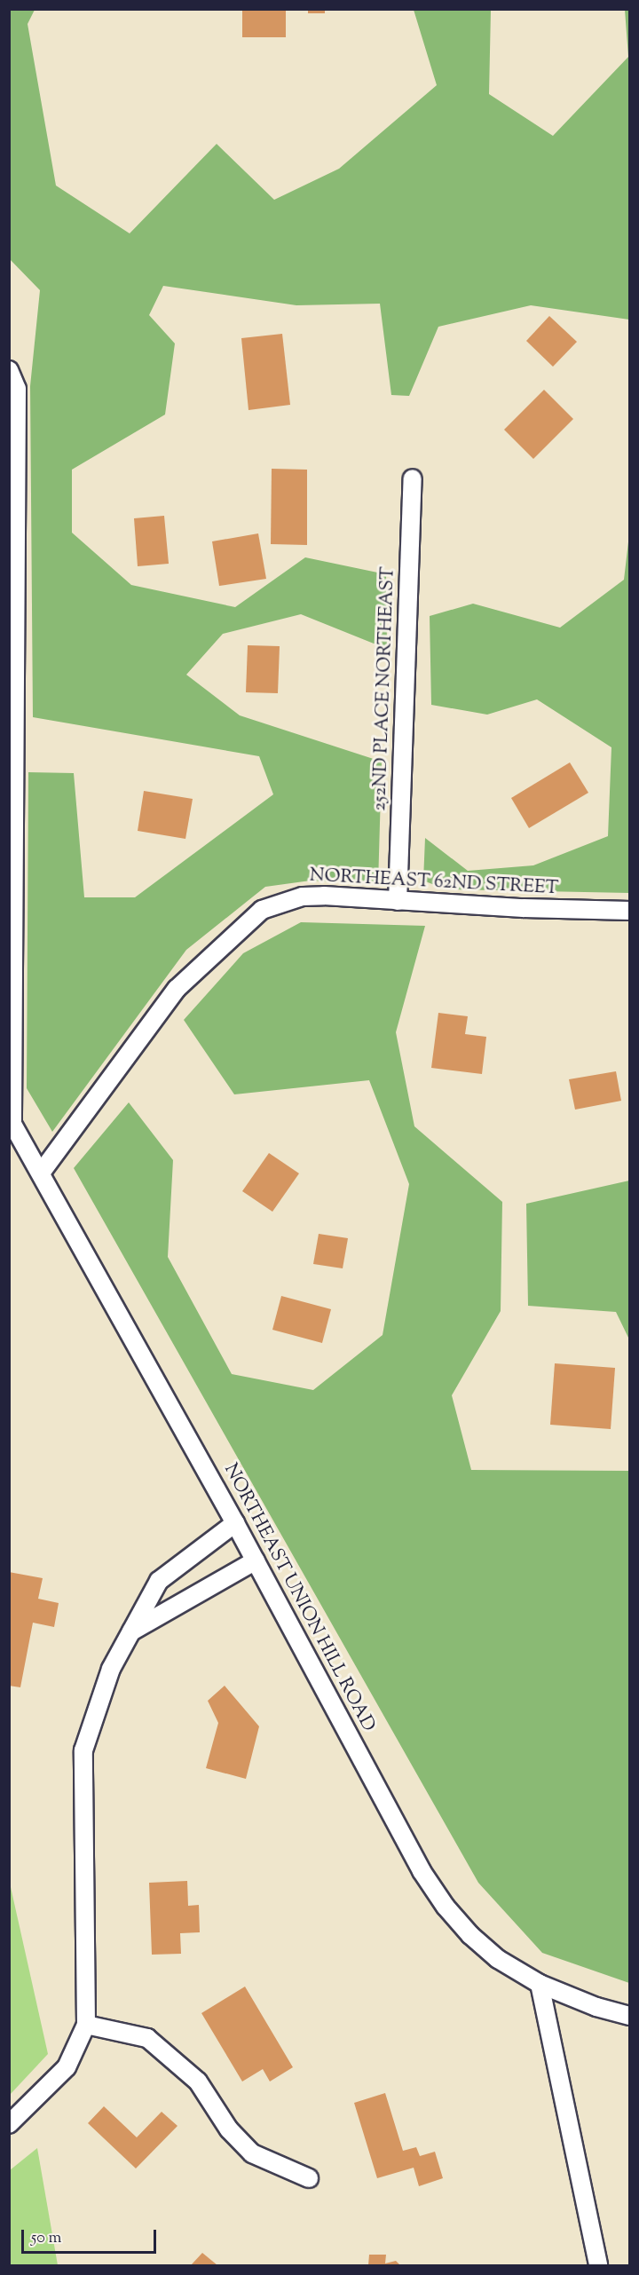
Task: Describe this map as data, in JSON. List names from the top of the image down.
{
  "streets": {
    "street": ["252ND PLACE NORTHEAST", "NORTHEAST 62ND STREET", "NORTHEAST UNION HILL ROAD"]
  },
  "crossings": [
    ["252ND PLACE NORTHEAST", "NORTHEAST 62ND STREET"],
    ["NORTHEAST 62ND STREET", "NORTHEAST UNION HILL ROAD"]
  ],
  "scale_bar": "50 m"
}
